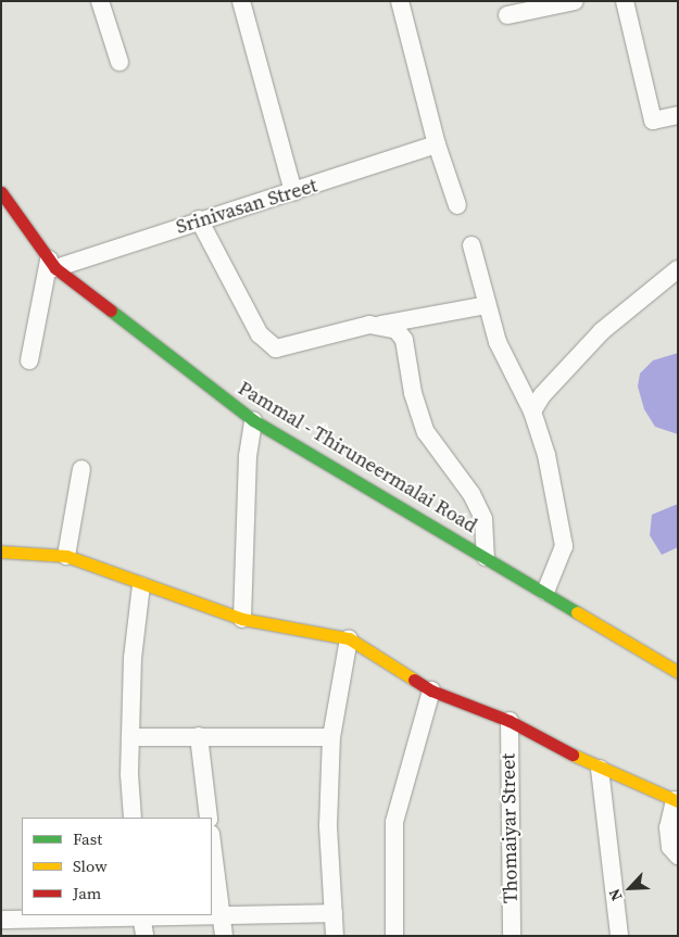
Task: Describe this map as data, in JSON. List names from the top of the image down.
{
  "streets": {
    "street": ["Srinivasan Street", "Pammal - Thiruneermalai Road", "Thomaiyar Street"]
  },
  "crossings": [
    ["Srinivasan Street", "Pammal - Thiruneermalai Road"]
  ],
  "legend": ["Fast", "Slow", "Jam"],
  "north": "bottom left"
}
